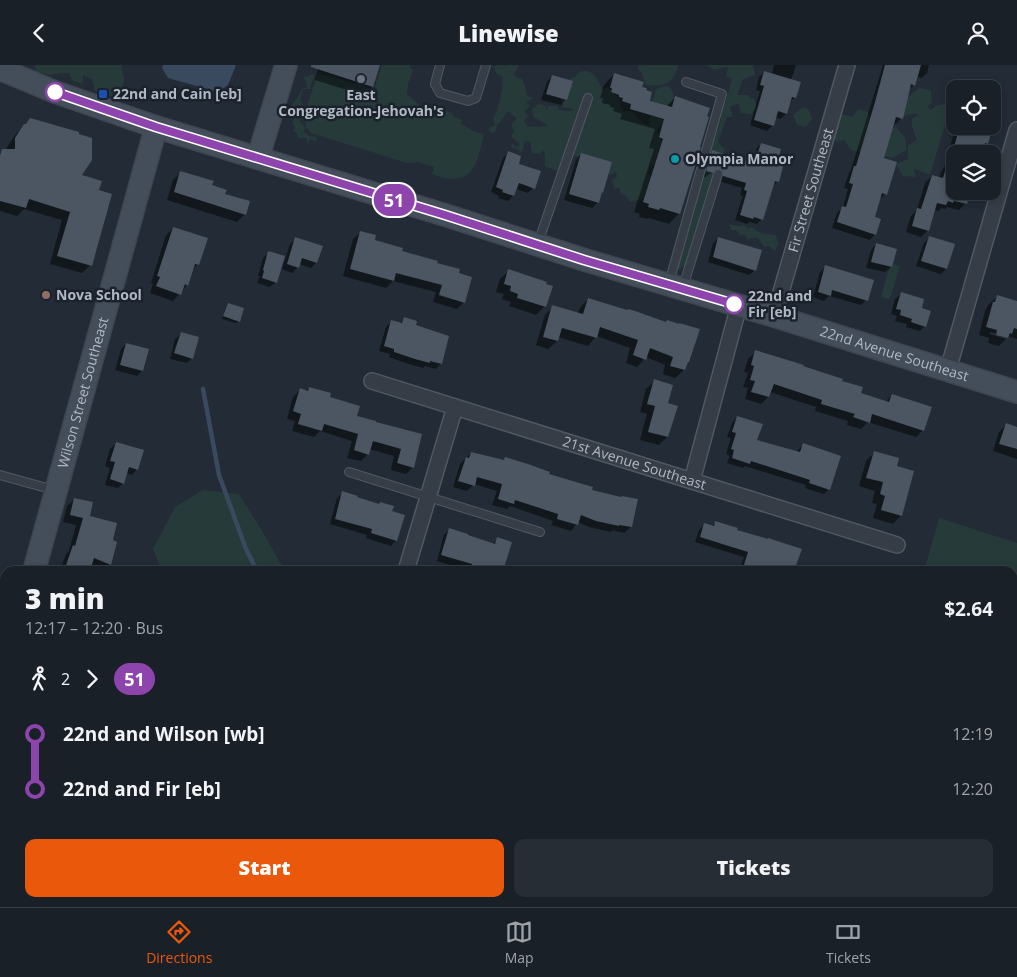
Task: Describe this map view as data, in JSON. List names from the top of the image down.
{
  "streets": {
    "street": [
      "Fir Street Southeast",
      "22nd Avenue Southeast",
      "Wilson Street Southeast",
      "21st Avenue Southeast"
    ]
  },
  "crossings": [
    ["Fir Street Southeast", "22nd Avenue Southeast"],
    ["22nd Avenue Southeast", "Wilson Street Southeast"]
  ],
  "places": {
    "other": [
      "East Congregation-Jehovah's",
      "Olympia Manor",
      "Nova School",
      "22nd and Fir [eb]"
    ],
    "transit": ["22nd and Cain [eb]"]
  },
  "lines": ["bus line 51"],
  "page": {
    "header": "Linewise",
    "on_map": "51",
    "heading": ["3 min", "12:17 – 12:20 · Bus", "$2.64"],
    "legs": ["2", "51"],
    "list": [
      {
        "name": "22nd and Wilson [wb]",
        "value": "12:19"
      },
      {
        "name": "22nd and Fir [eb]",
        "value": "12:20"
      }
    ],
    "buttons": ["Start", "Tickets"],
    "tabs": ["Directions", "Map", "Tickets"]
  }
}
